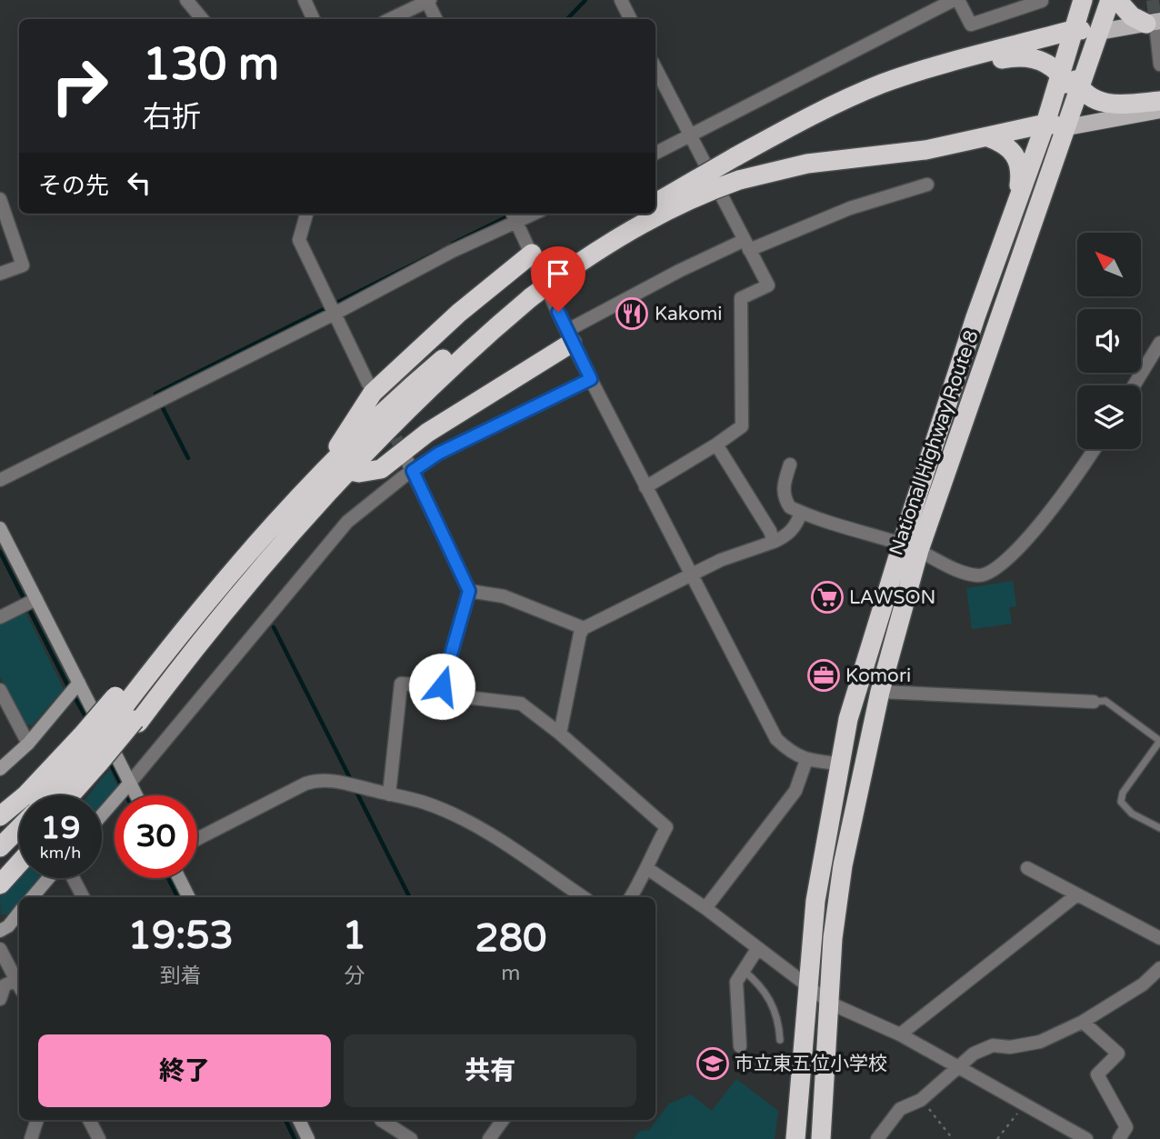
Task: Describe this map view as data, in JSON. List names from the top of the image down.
{
  "streets": {
    "highway": ["National Highway Route 8"]
  },
  "places": {
    "restaurant": ["Kakomi"],
    "supermarket": ["LAWSON"],
    "office": ["Komori"],
    "school or university": ["市立東五位小学校"]
  },
  "north": "top left",
  "page": {
    "turn": ["130 m", "右折"],
    "then": "その先",
    "speed": "19 km/h",
    "limit": "30",
    "eta": [
      "19:53",
      "到着",
      "1",
      "分",
      "280",
      "m"
    ],
    "buttons": ["終了", "共有"]
  }
}
